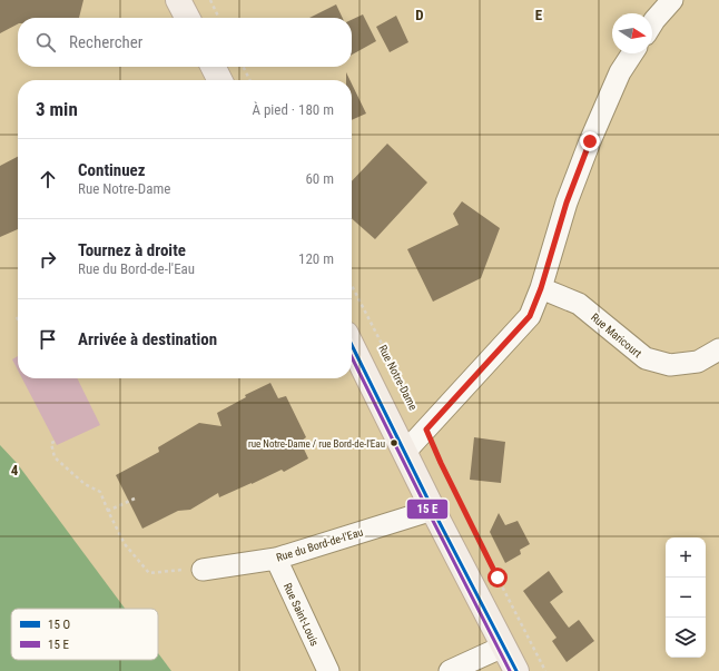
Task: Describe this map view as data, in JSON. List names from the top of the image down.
{
  "streets": {
    "street": ["Rue Maricourt", "Rue du Bord-de-l'Eau", "Rue Saint-Louis"],
    "path": ["Rue Notre-Dame"]
  },
  "crossings": [
    ["Rue du Bord-de-l'Eau", "Rue Saint-Louis"]
  ],
  "places": ["rue Notre-Dame / rue Bord-de-l'Eau"],
  "legend": ["15 O", "15 E"],
  "north": "right",
  "page": {
    "search": "Rechercher",
    "heading": ["3 min", "À pied · 180 m"],
    "list": [
      ["Continuez", "Rue Notre-Dame", "60 m"],
      ["Tournez à droite", "Rue du Bord-de-l'Eau", "120 m"],
      "Arrivée à destination"
    ],
    "map_buttons": ["+", "−"]
  },
  "grid": {
    "columns": ["D", "E"],
    "rows": ["4"]
  }
}
